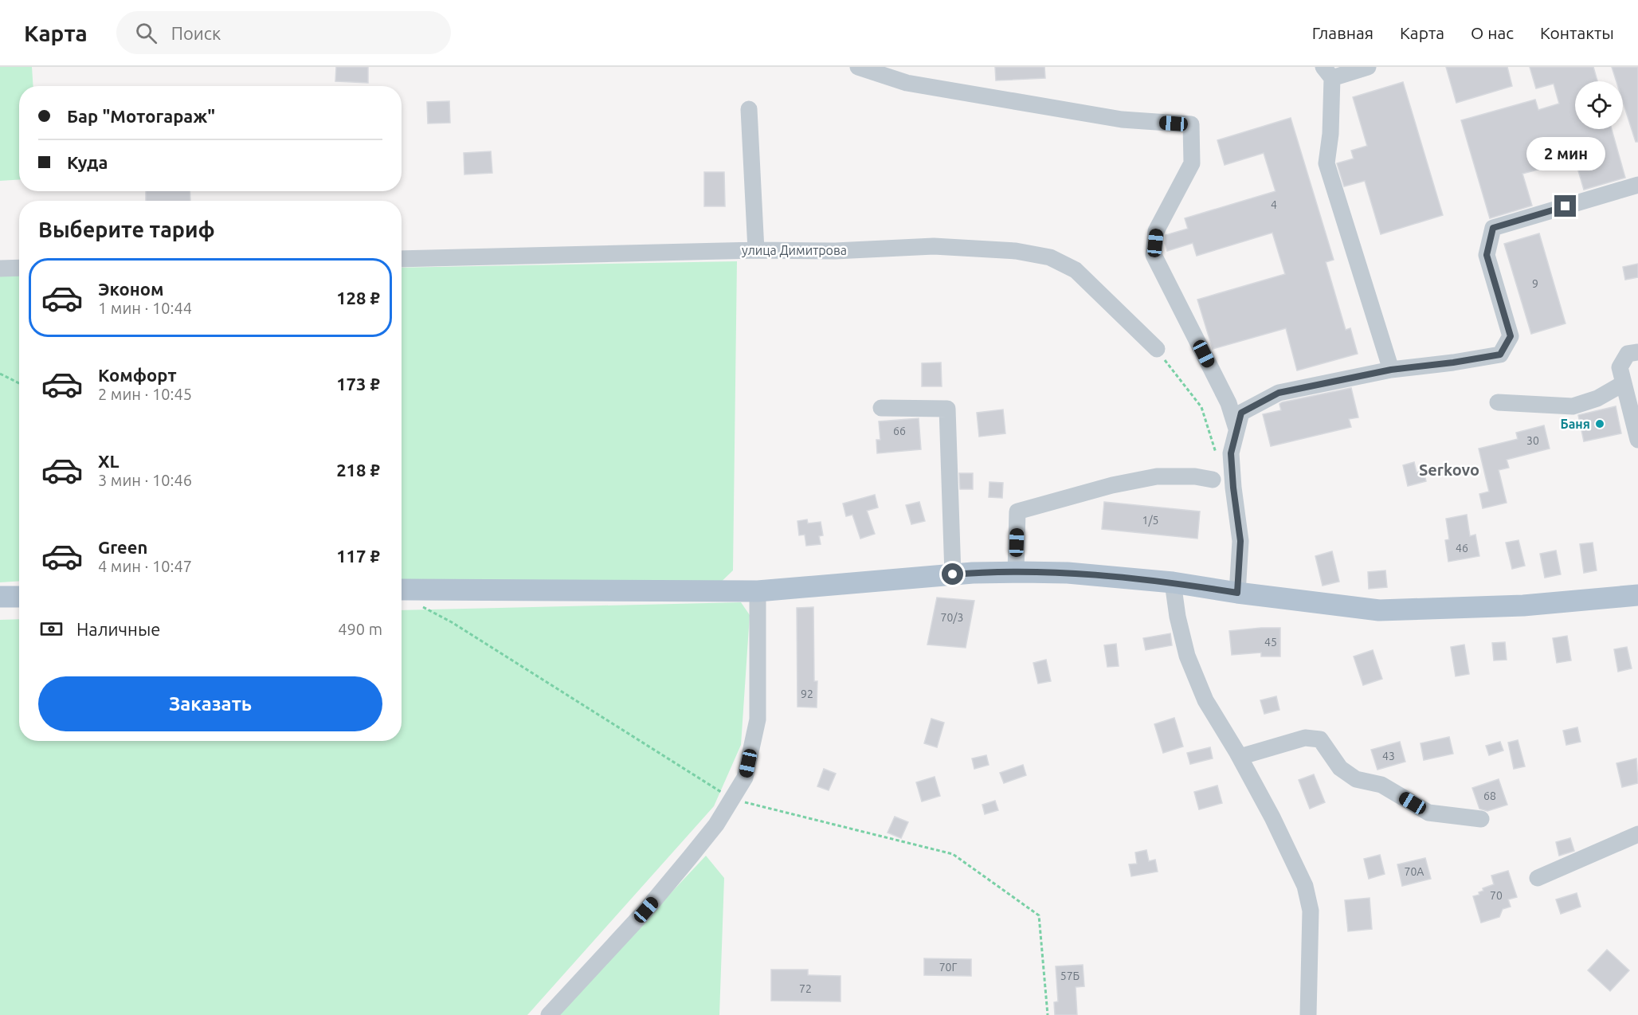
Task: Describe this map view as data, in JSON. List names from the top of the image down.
{
  "streets": {
    "street": ["улица Димитрова"]
  },
  "districts": ["Serkovo"],
  "places": ["Баня"],
  "house_numbers": [
    "4",
    "9",
    "66",
    "30",
    "1/5",
    "46",
    "70/3",
    "45",
    "92",
    "43",
    "68",
    "70А",
    "70",
    "70Г",
    "57Б",
    "72"
  ],
  "page": {
    "header": "Карта",
    "search": "Поиск",
    "nav": [
      "Главная",
      "Карта",
      "О нас",
      "Контакты"
    ],
    "banner": ["Бар \"Мотогараж\"", "Куда"],
    "bubble": "2 мин",
    "heading": "Выберите тариф",
    "list": [
      {
        "name": "Эконом",
        "note": "1 мин · 10:44",
        "value": "128 ₽"
      },
      {
        "name": "Комфорт",
        "note": "2 мин · 10:45",
        "value": "173 ₽"
      },
      {
        "name": "XL",
        "note": "3 мин · 10:46",
        "value": "218 ₽"
      },
      {
        "name": "Green",
        "note": "4 мин · 10:47",
        "value": "117 ₽"
      }
    ],
    "pay": ["Наличные", "490 m"],
    "buttons": "Заказать"
  }
}
